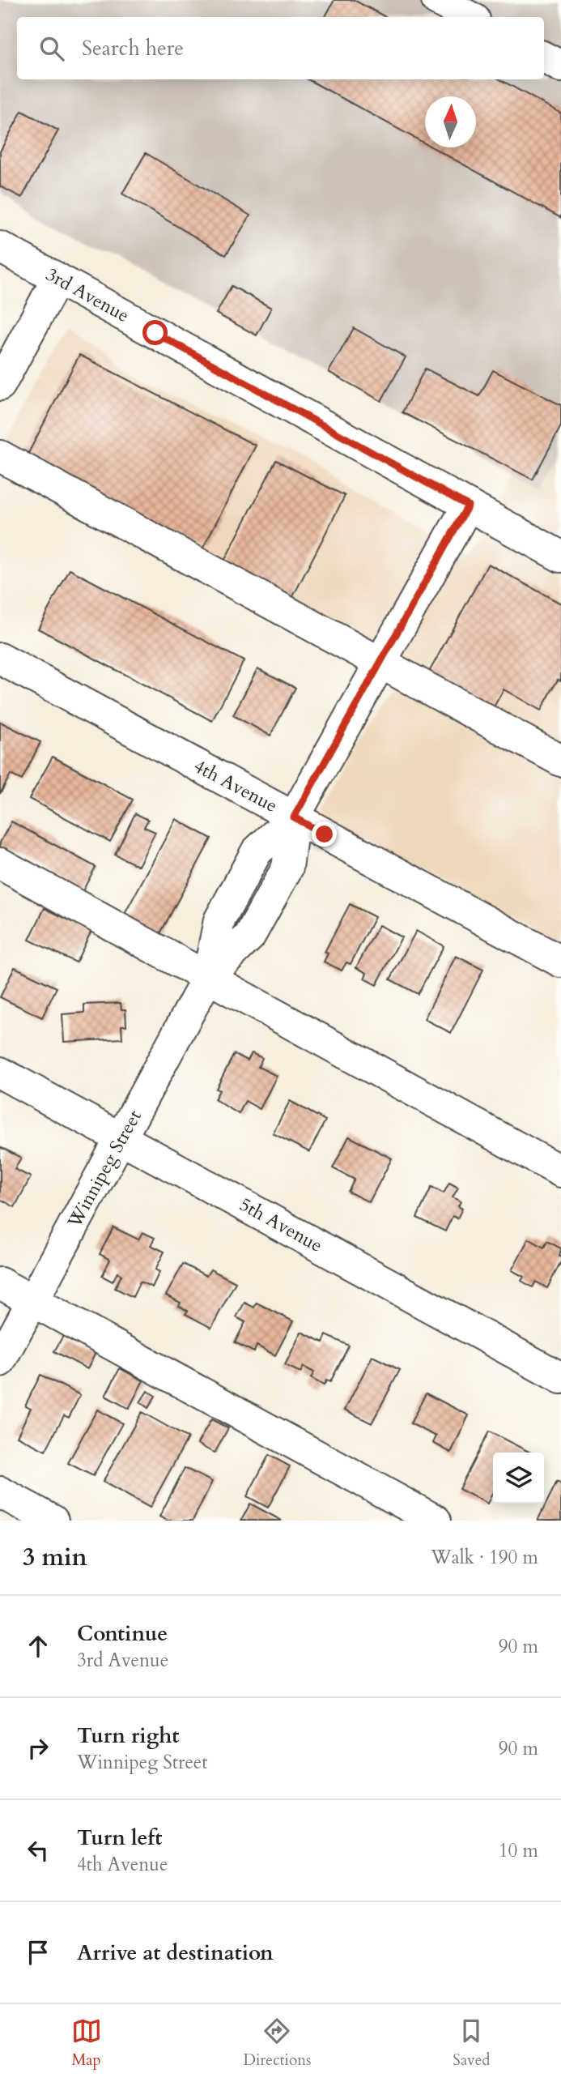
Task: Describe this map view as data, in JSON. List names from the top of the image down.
{
  "streets": {
    "street": [
      "3rd Avenue",
      "4th Avenue",
      "Winnipeg Street",
      "5th Avenue"
    ]
  },
  "crossings": [
    ["3rd Avenue", "Winnipeg Street"],
    ["4th Avenue", "Winnipeg Street"],
    ["Winnipeg Street", "5th Avenue"]
  ],
  "north": "top",
  "page": {
    "search": "Search here",
    "heading": ["3 min", "Walk · 190 m"],
    "list": [
      ["Continue", "3rd Avenue", "90 m"],
      ["Turn right", "Winnipeg Street", "90 m"],
      ["Turn left", "4th Avenue", "10 m"],
      "Arrive at destination"
    ],
    "nav": ["Map", "Directions", "Saved"]
  }
}
